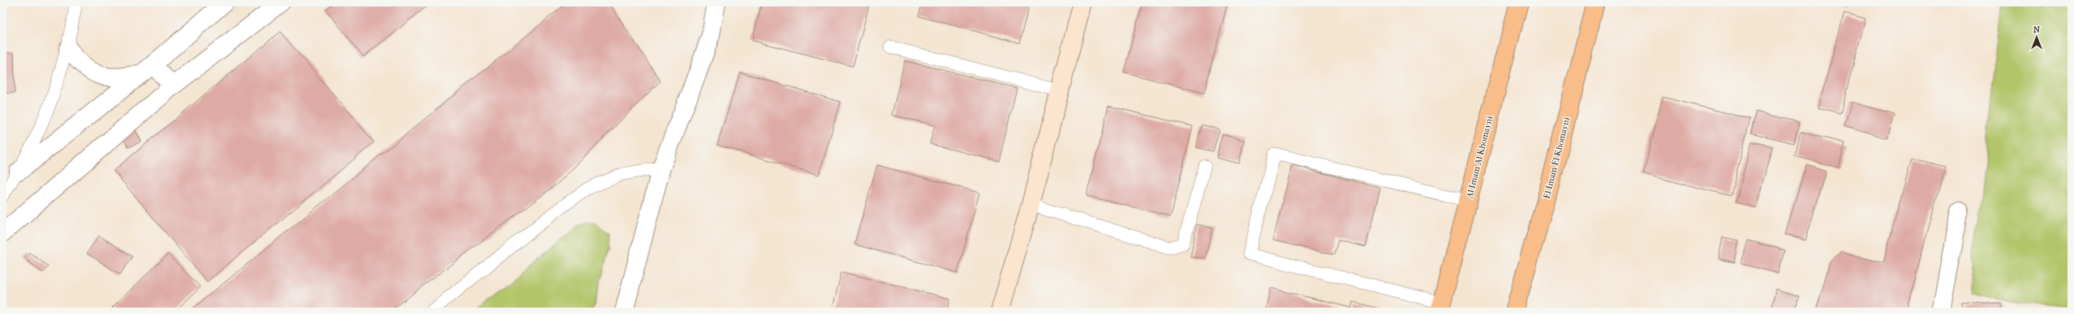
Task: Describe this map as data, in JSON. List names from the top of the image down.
{
  "streets": {
    "highway": ["Al Imam Al Khomayni", "El Imam El Khomayni"]
  },
  "north": "top"
}
